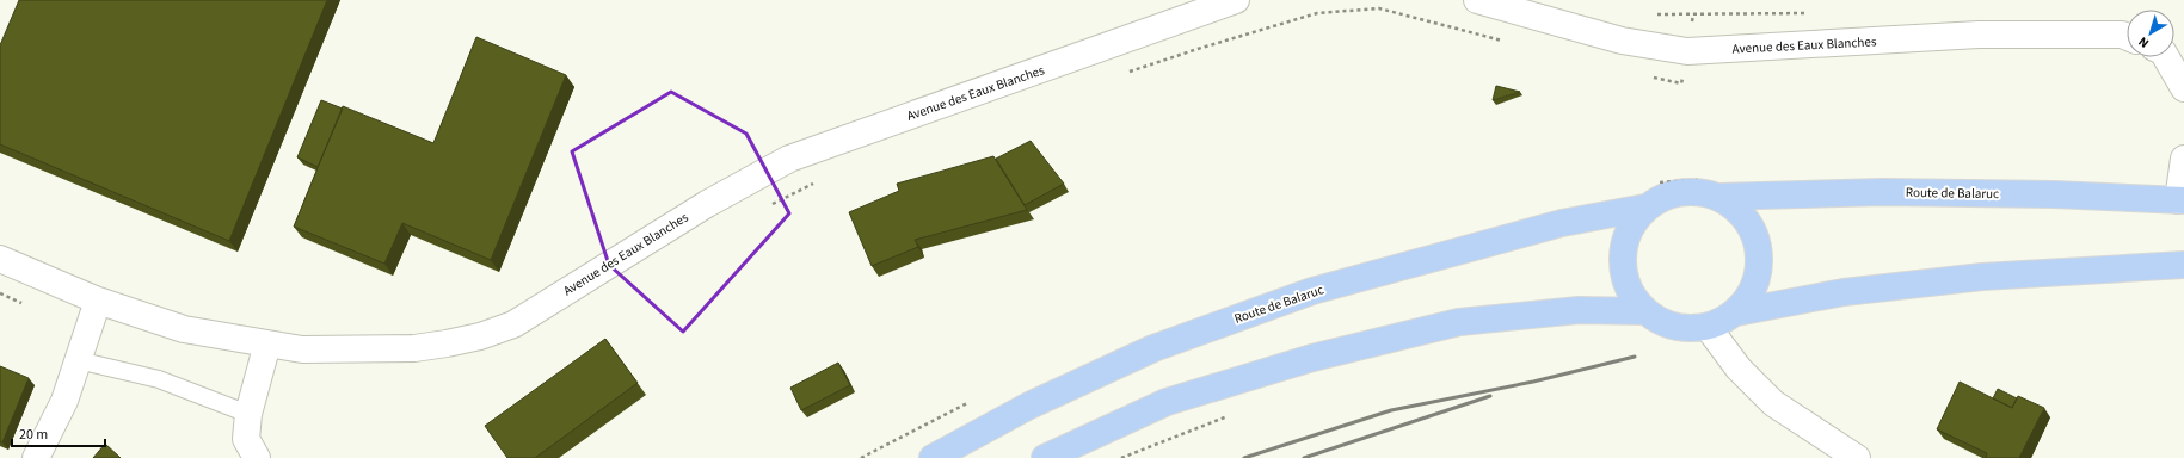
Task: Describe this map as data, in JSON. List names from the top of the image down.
{
  "streets": {
    "main road": ["Route de Balaruc"],
    "street": ["Avenue des Eaux Blanches"]
  },
  "scale_bar": "20 m",
  "north": "bottom left"
}
